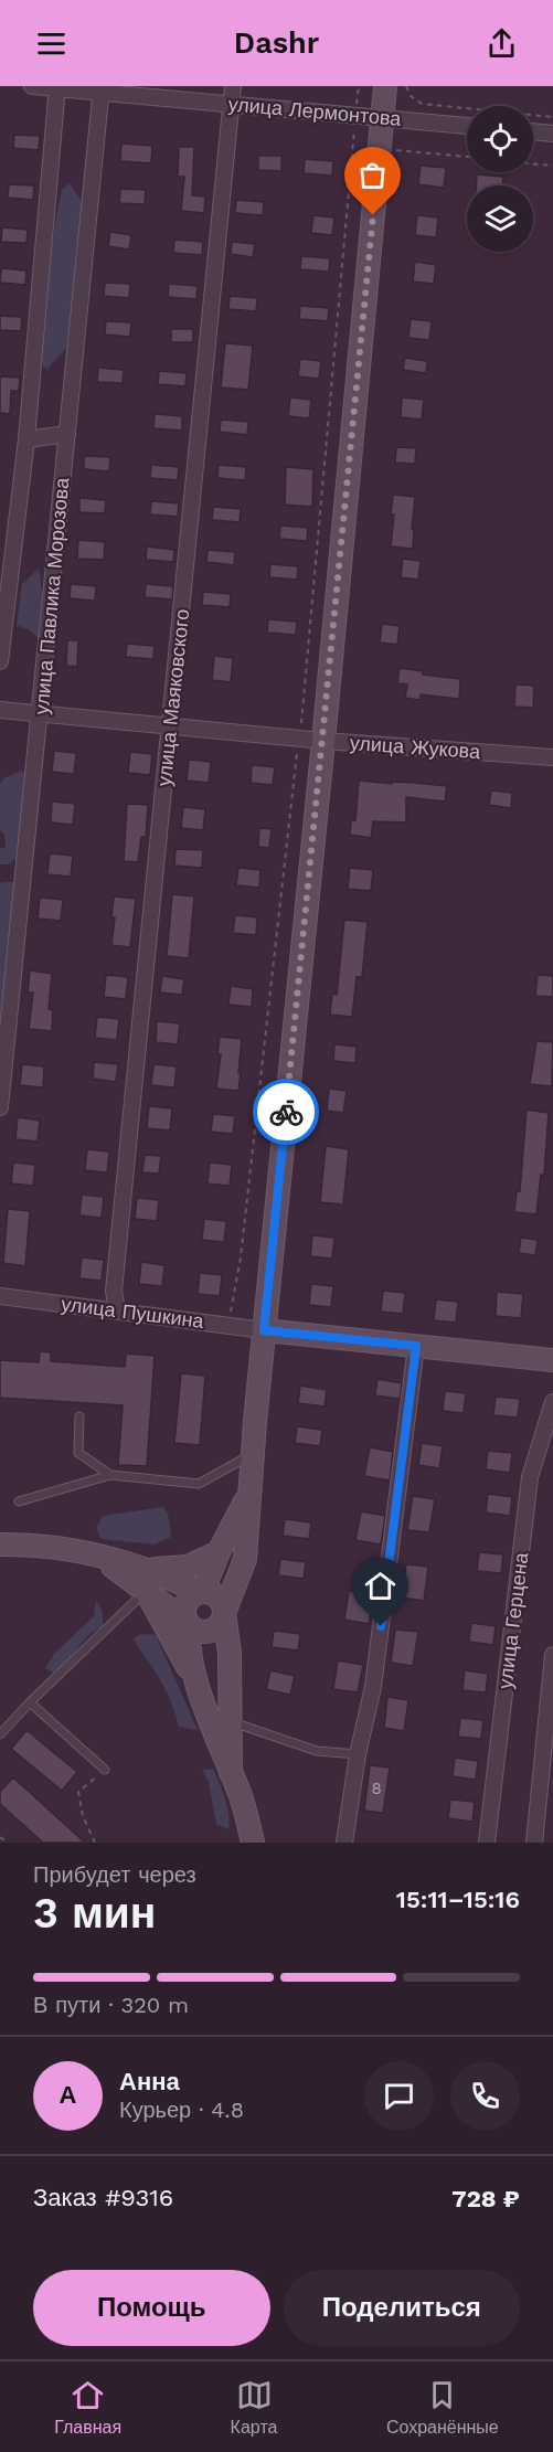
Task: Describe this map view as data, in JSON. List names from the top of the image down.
{
  "streets": {
    "street": [
      "улица Лермонтова",
      "улица Павлика Морозова",
      "улица Маяковского",
      "улица Жукова",
      "улица Пушкина",
      "улица Герцена"
    ]
  },
  "crossings": [
    ["улица Лермонтова", "улица Павлика Морозова"],
    ["улица Лермонтова", "улица Маяковского"],
    ["улица Павлика Морозова", "улица Жукова"],
    ["улица Маяковского", "улица Жукова"],
    ["улица Маяковского", "улица Пушкина"]
  ],
  "house_numbers": ["8"],
  "page": {
    "header": "Dashr",
    "heading": ["3 мин", "Прибудет через", "15:11–15:16"],
    "panel": [
      "Анна",
      "Курьер · 4.8",
      "Заказ #9316",
      "728 ₽"
    ],
    "bar": "В пути · 320 m",
    "round": "А",
    "buttons": ["Помощь", "Поделиться"],
    "tabs": ["Главная", "Карта", "Сохранённые"]
  }
}
